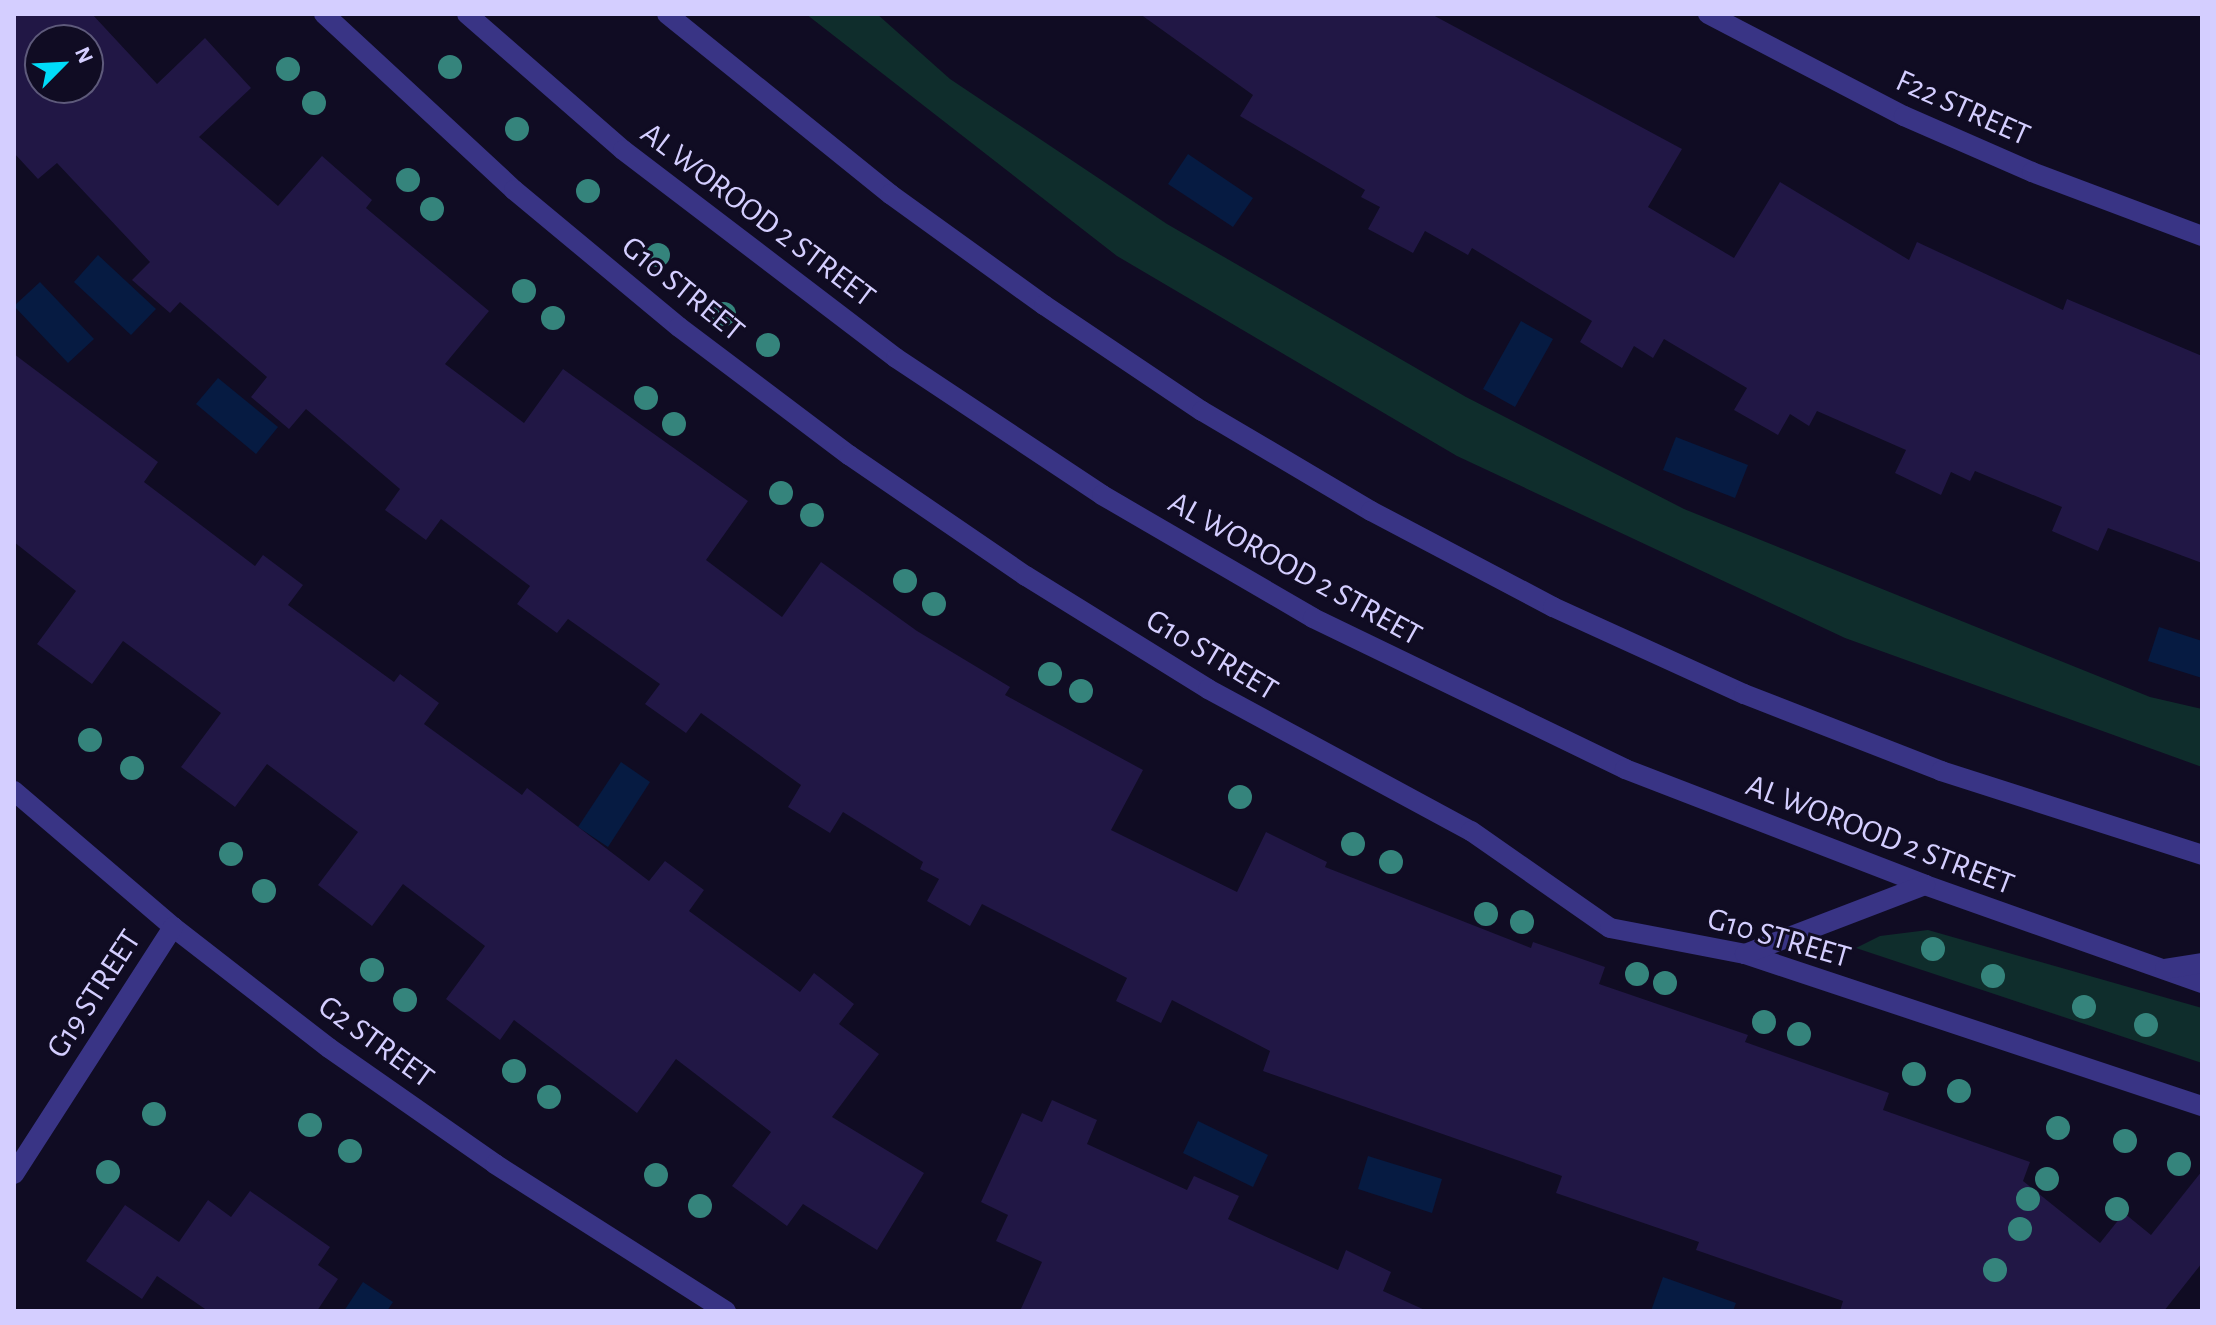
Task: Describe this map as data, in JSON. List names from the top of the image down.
{
  "streets": {
    "street": [
      "F22 STREET",
      "AL WOROOD 2 STREET",
      "G10 STREET",
      "G19 STREET",
      "G2 STREET"
    ]
  },
  "crossings": [
    ["G19 STREET", "G2 STREET"]
  ],
  "north": "top right"
}
